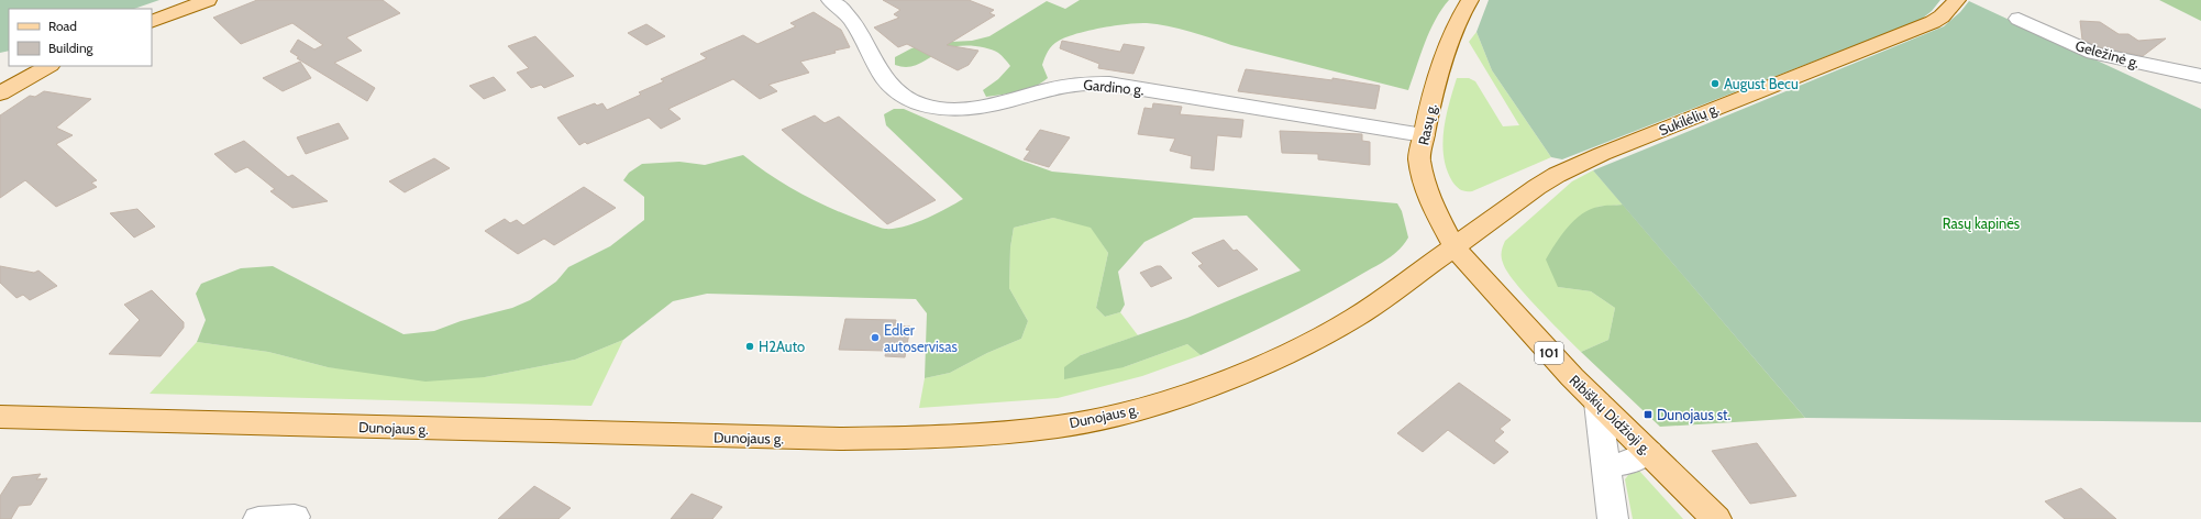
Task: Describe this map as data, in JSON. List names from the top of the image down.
{
  "streets": {
    "main road": [
      "Sukilėlių g.",
      "Rasų g.",
      "101",
      "Ribiškių Didžioji g.",
      "Dunojaus g."
    ],
    "street": ["Geležinė g.", "Gardino g."]
  },
  "crossings": [
    ["Gardino g.", "Rasų g."],
    ["Sukilėlių g.", "Rasų g."],
    ["Sukilėlių g.", "Ribiškių Didžioji g."],
    ["Sukilėlių g.", "Dunojaus g."],
    ["Rasų g.", "Ribiškių Didžioji g."],
    ["Rasų g.", "Dunojaus g."],
    ["Ribiškių Didžioji g.", "Dunojaus g."]
  ],
  "parks": ["Rasų kapinės"],
  "places": {
    "other": ["August Becu", "Edler autoservisas", "H2Auto"],
    "transit": ["Dunojaus st."]
  },
  "legend": ["Road", "Building"]
}
